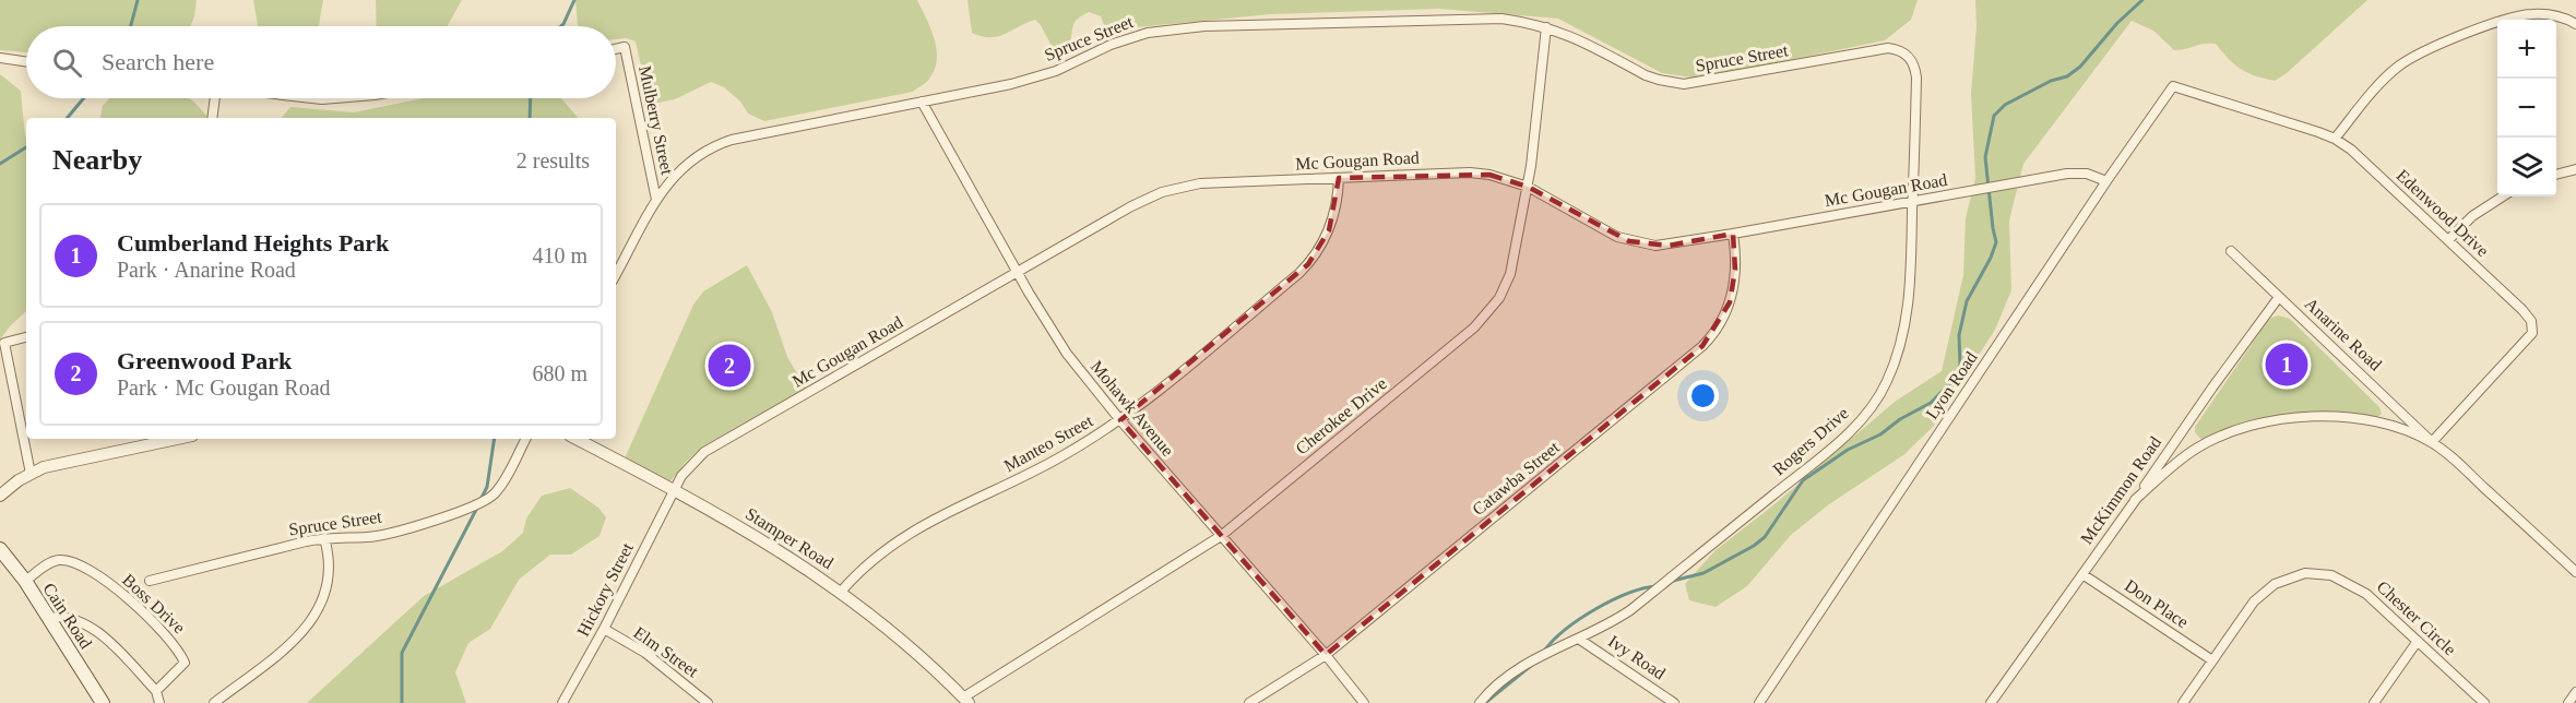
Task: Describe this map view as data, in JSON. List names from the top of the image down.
{
  "streets": {
    "main road": ["Cain Road"],
    "street": [
      "Spruce Street",
      "Mulberry Street",
      "Mc Gougan Road",
      "Edenwood Drive",
      "Anarine Road",
      "Lyon Road",
      "Mohawk Avenue",
      "Cherokee Drive",
      "Rogers Drive",
      "Manteo Street",
      "Catawba Street",
      "McKimmon Road",
      "Stamper Road",
      "Hickory Street",
      "Boss Drive",
      "Don Place",
      "Chester Circle",
      "Elm Street",
      "Ivy Road"
    ]
  },
  "crossings": [
    ["Spruce Street", "Mulberry Street"],
    ["Spruce Street", "Mohawk Avenue"],
    ["Spruce Street", "Cherokee Drive"],
    ["Spruce Street", "Rogers Drive"],
    ["Mc Gougan Road", "Lyon Road"],
    ["Mc Gougan Road", "Mohawk Avenue"],
    ["Mc Gougan Road", "Cherokee Drive"],
    ["Mc Gougan Road", "Rogers Drive"],
    ["Mc Gougan Road", "Manteo Street"],
    ["Mc Gougan Road", "Catawba Street"],
    ["Mc Gougan Road", "Stamper Road"],
    ["Mc Gougan Road", "Hickory Street"],
    ["Edenwood Drive", "Anarine Road"],
    ["Edenwood Drive", "Lyon Road"],
    ["Anarine Road", "McKimmon Road"],
    ["Mohawk Avenue", "Cherokee Drive"],
    ["Mohawk Avenue", "Manteo Street"],
    ["Mohawk Avenue", "Catawba Street"],
    ["Cherokee Drive", "Stamper Road"],
    ["Rogers Drive", "Ivy Road"],
    ["Manteo Street", "Stamper Road"],
    ["McKimmon Road", "Don Place"],
    ["Stamper Road", "Hickory Street"],
    ["Hickory Street", "Elm Street"],
    ["Boss Drive", "Cain Road"],
    ["Don Place", "Chester Circle"]
  ],
  "page": {
    "map_buttons": ["+", "−"],
    "search": "Search here",
    "heading": ["Nearby", "2 results"],
    "list": [
      {
        "mark": "1",
        "name": "Cumberland Heights Park",
        "note": "Park · Anarine Road",
        "value": "410 m"
      },
      {
        "mark": "2",
        "name": "Greenwood Park",
        "note": "Park · Mc Gougan Road",
        "value": "680 m"
      }
    ],
    "pins": ["1", "2"]
  }
}
